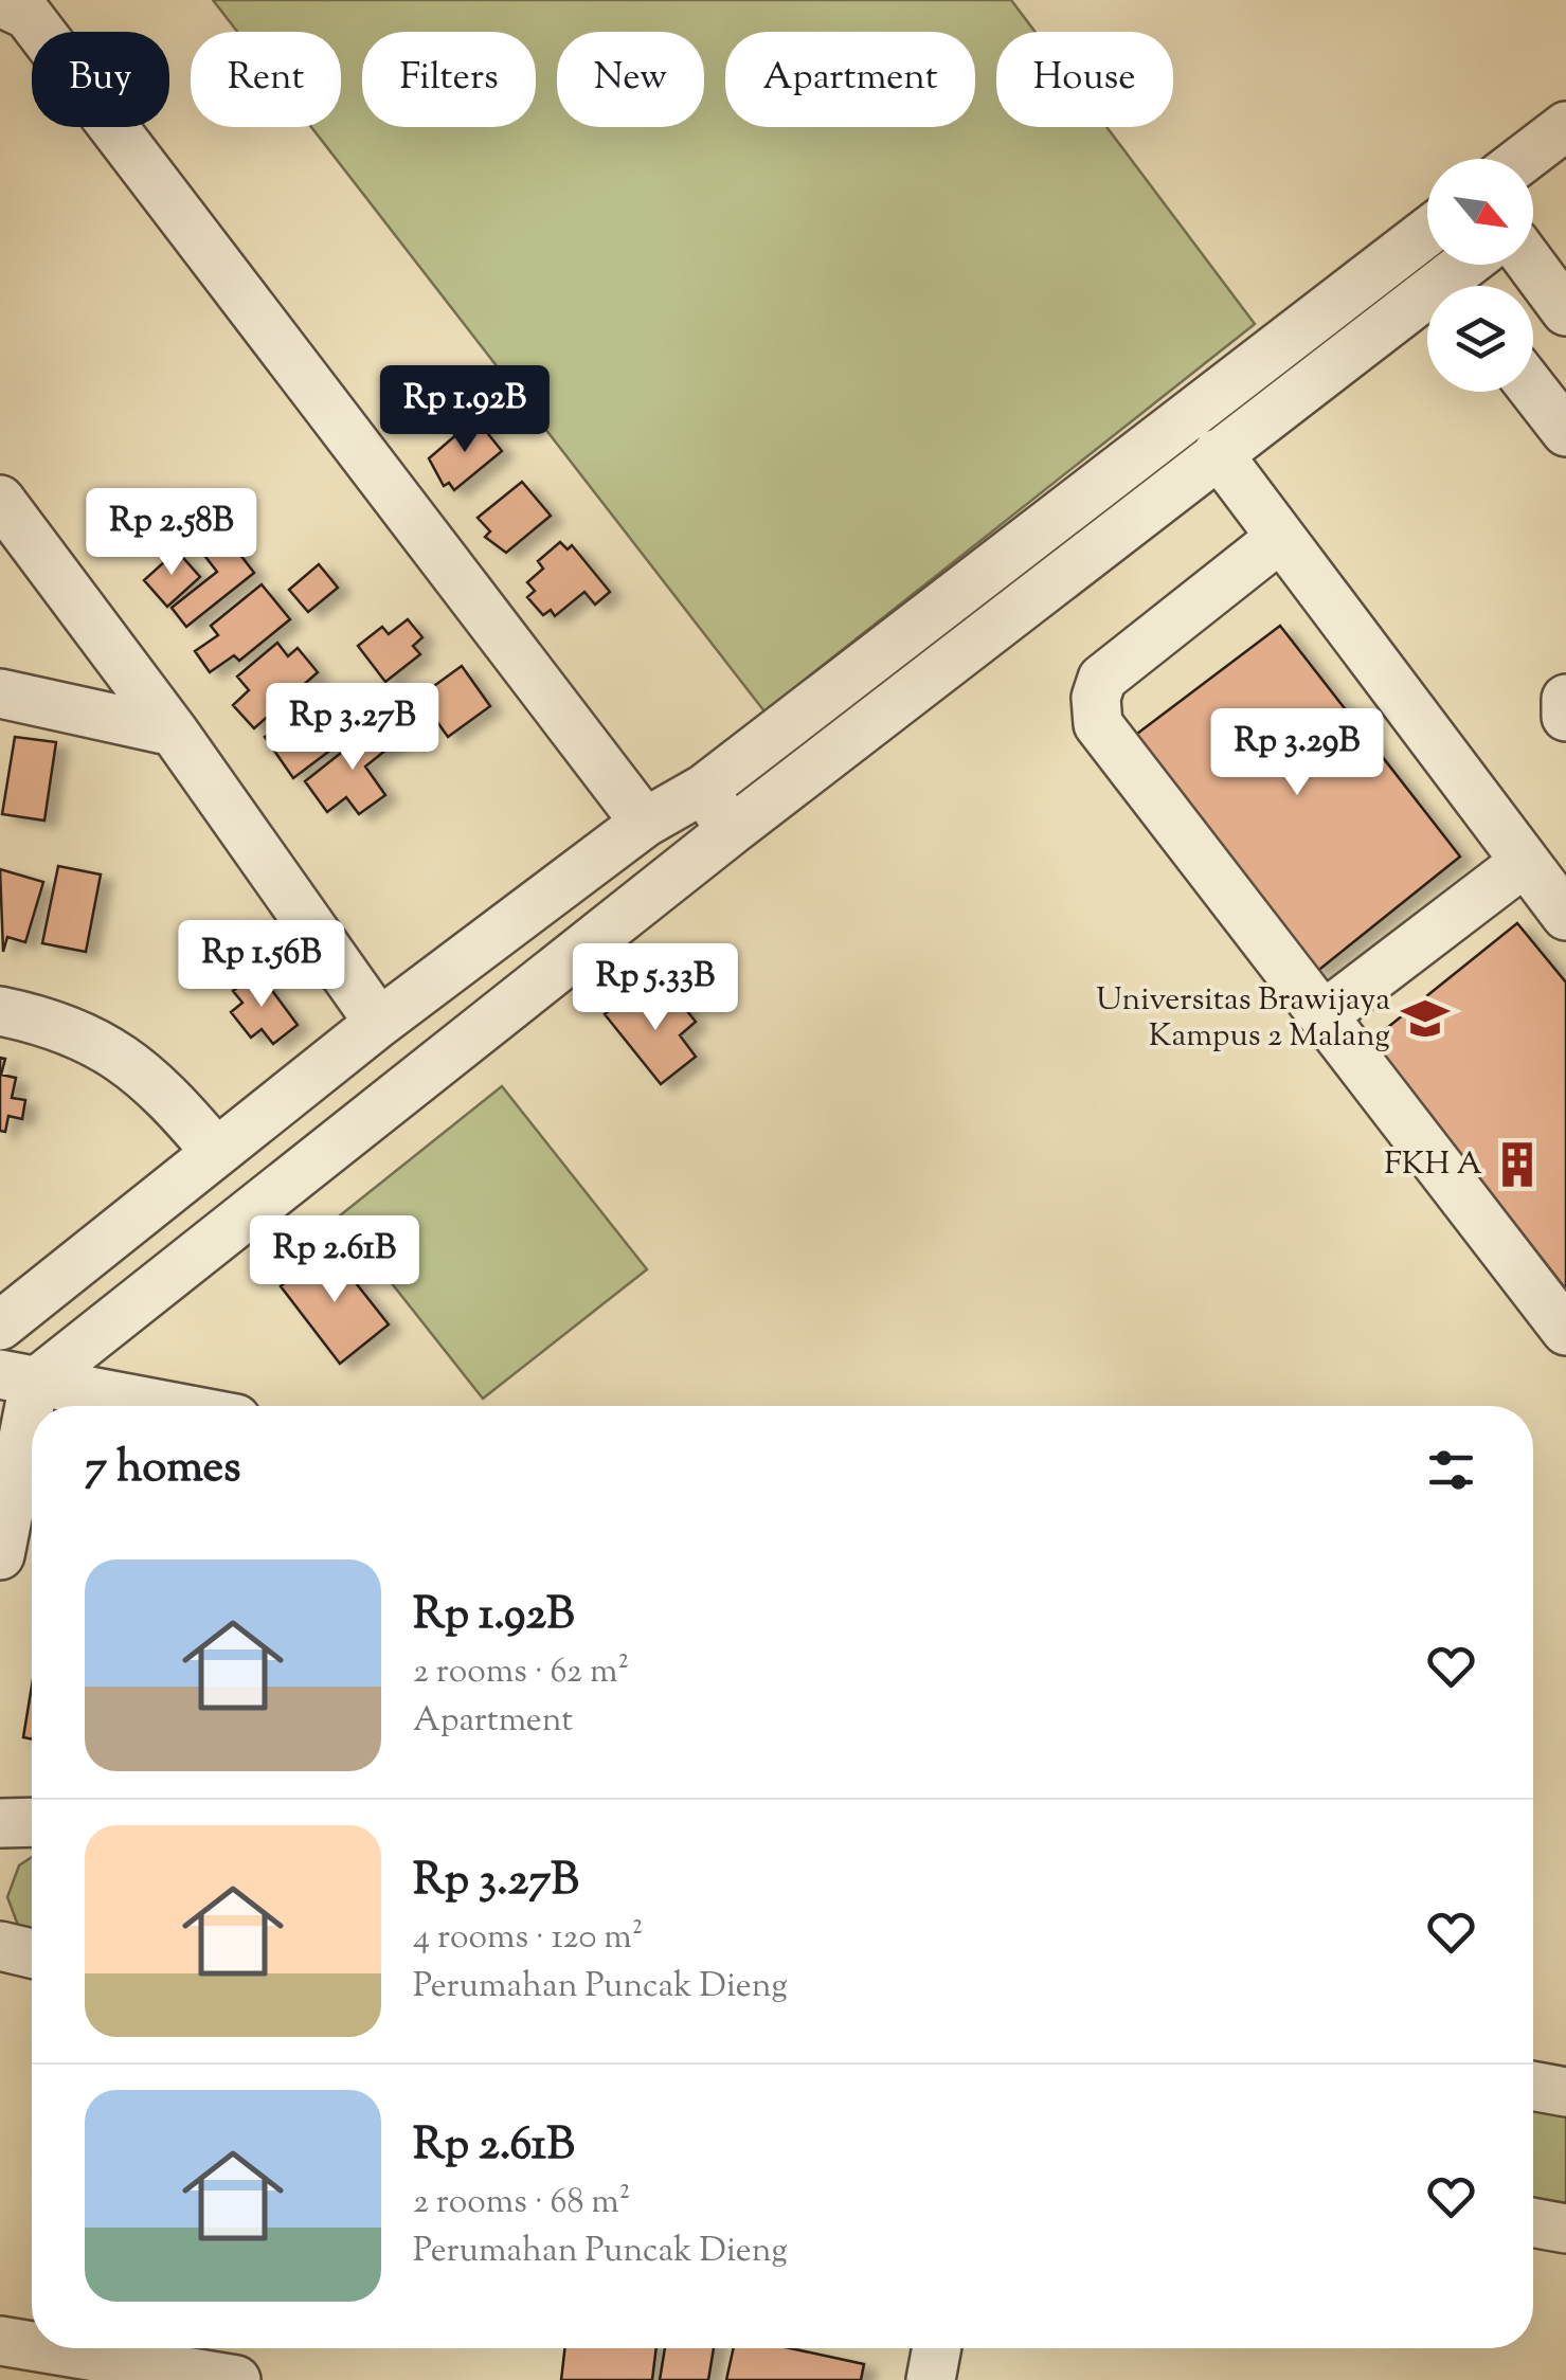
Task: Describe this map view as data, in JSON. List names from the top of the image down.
{
  "places": {
    "school or university": ["Universitas Brawijaya Kampus 2 Malang"],
    "building": ["FKH A"]
  },
  "north": "bottom right",
  "page": {
    "chip": [
      "Buy",
      "Rent",
      "Filters",
      "New",
      "Apartment",
      "House"
    ],
    "price": [
      "Rp 1.92B",
      "Rp 2.58B",
      "Rp 3.27B",
      "Rp 3.29B",
      "Rp 1.56B",
      "Rp 5.33B",
      "Rp 2.61B"
    ],
    "heading": "7 homes",
    "list": [
      {
        "name": "Rp 1.92B",
        "note": "2 rooms · 62 m² · Apartment"
      },
      {
        "name": "Rp 3.27B",
        "note": "4 rooms · 120 m² · Perumahan Puncak Dieng"
      },
      {
        "name": "Rp 2.61B",
        "note": "2 rooms · 68 m² · Perumahan Puncak Dieng"
      }
    ]
  }
}
